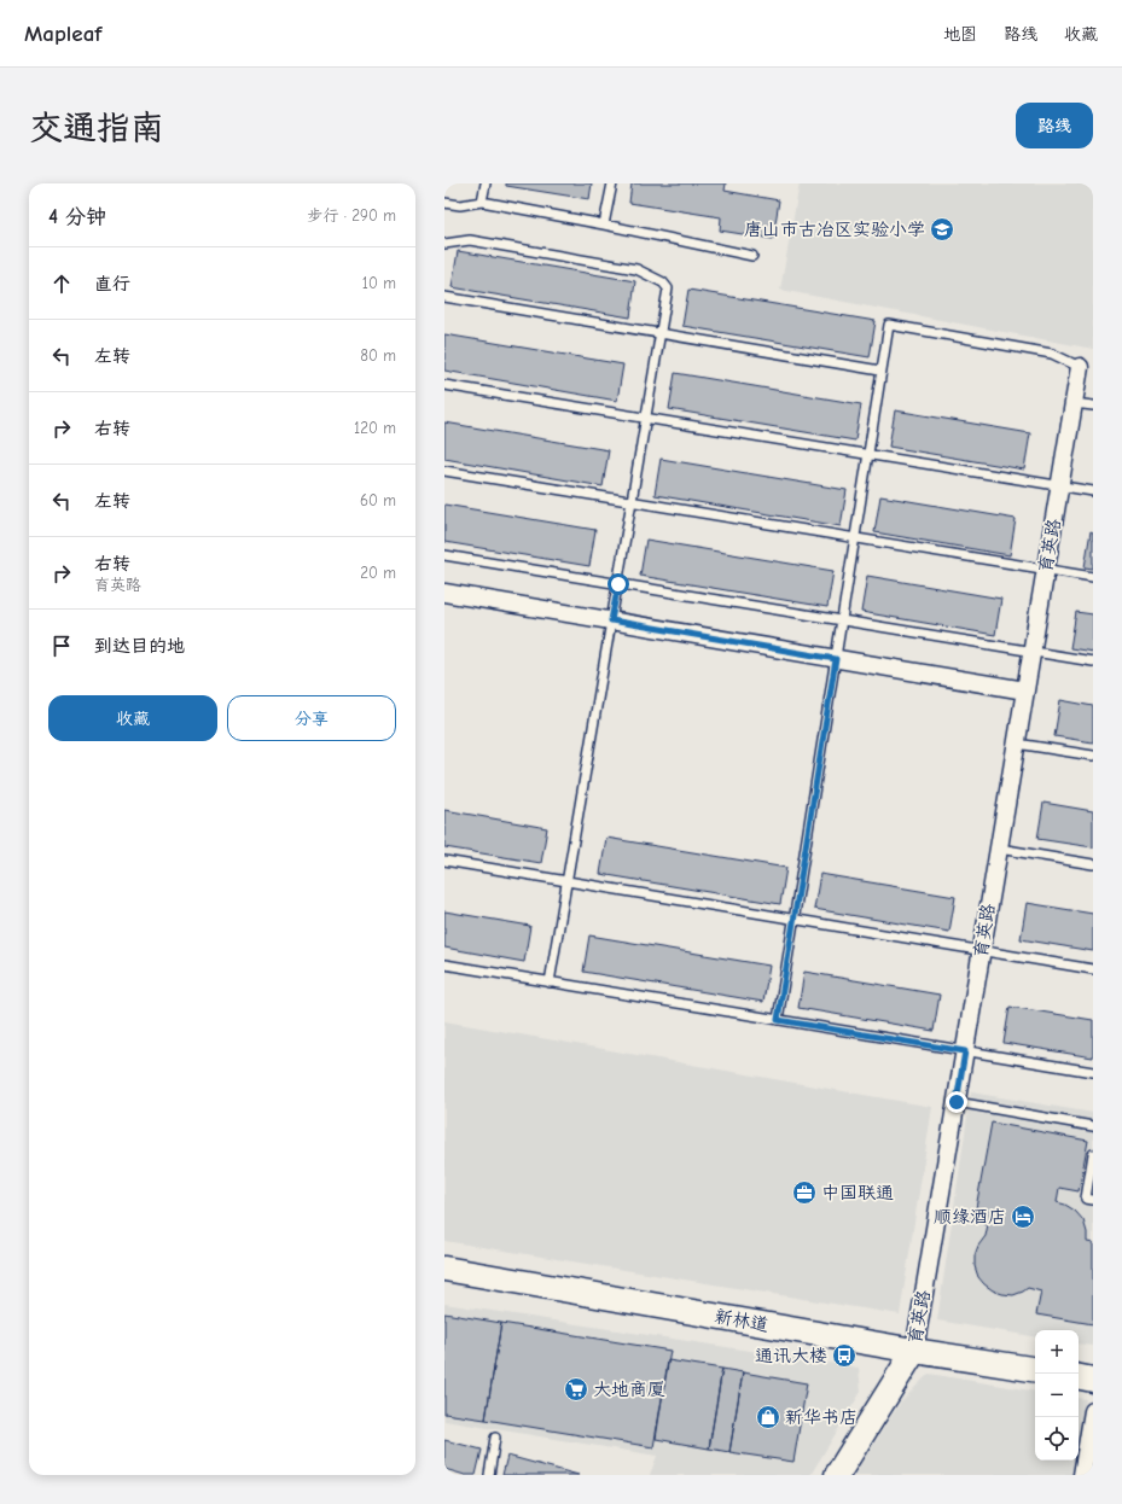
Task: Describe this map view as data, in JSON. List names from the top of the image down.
{
  "streets": {
    "street": ["育英路", "新林道"]
  },
  "crossings": [
    ["育英路", "新林道"]
  ],
  "places": {
    "school or university": ["唐山市古冶区实验小学"],
    "office": ["中国联通"],
    "hotel": ["顺缘酒店"],
    "bus stop": ["通讯大楼"],
    "supermarket": ["大地商厦"],
    "shop": ["新华书店"]
  },
  "page": {
    "header": "Mapleaf",
    "nav": ["地图", "路线", "收藏"],
    "buttons": [
      "路线",
      ["收藏", "分享"]
    ],
    "title": "交通指南",
    "heading": ["4 分钟", "步行 · 290 m"],
    "list": [
      ["直行", "10 m"],
      ["左转", "80 m"],
      ["右转", "120 m"],
      ["左转", "60 m"],
      ["右转", "育英路", "20 m"],
      "到达目的地"
    ],
    "map_buttons": ["+", "−"]
  }
}
